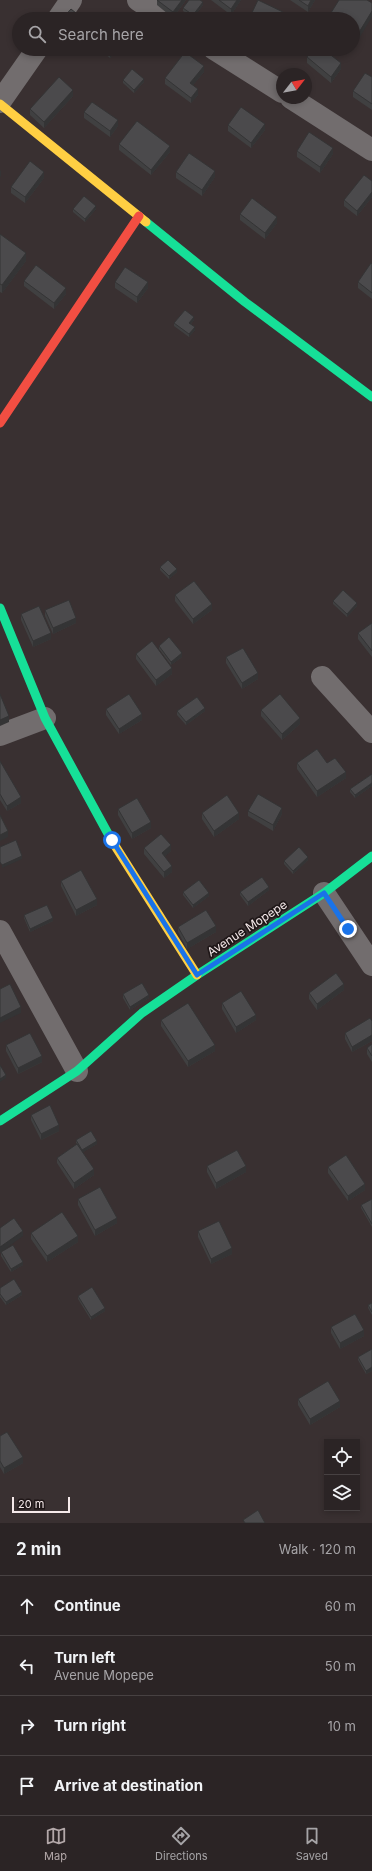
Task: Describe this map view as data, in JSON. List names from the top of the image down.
{
  "streets": {
    "street": ["Avenue Mopepe"]
  },
  "scale_bar": "20 m",
  "north": "top right",
  "page": {
    "search": "Search here",
    "scale": "20 m",
    "heading": ["2 min", "Walk · 120 m"],
    "list": [
      ["Continue", "60 m"],
      ["Turn left", "Avenue Mopepe", "50 m"],
      ["Turn right", "10 m"],
      "Arrive at destination"
    ],
    "nav": ["Map", "Directions", "Saved"]
  }
}
